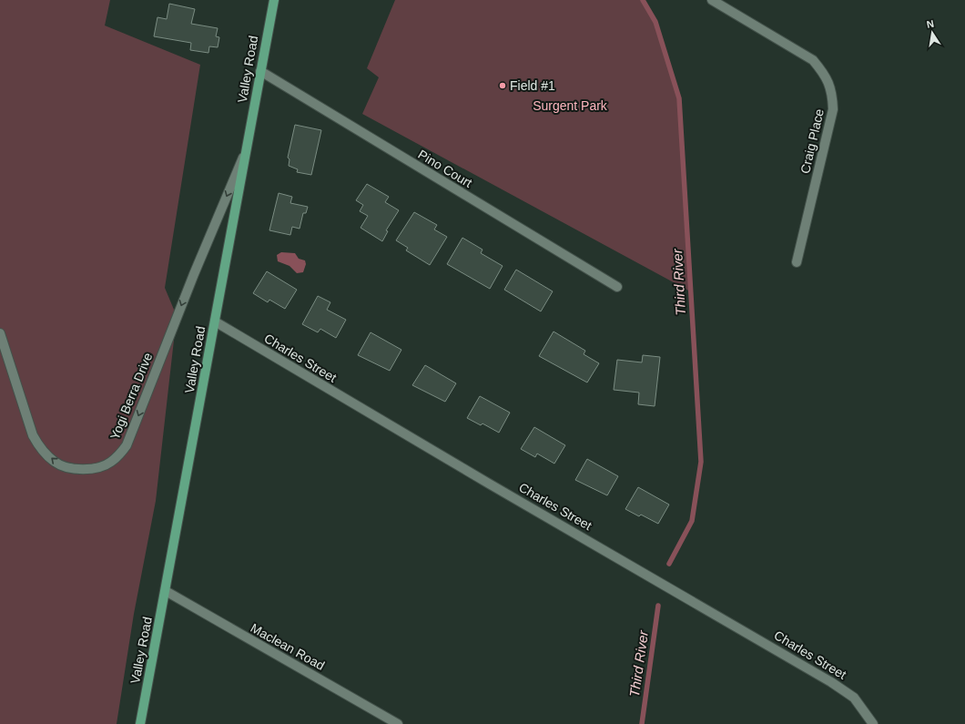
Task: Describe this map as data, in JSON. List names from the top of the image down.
{
  "streets": {
    "main road": ["Valley Road"],
    "street": [
      "Craig Place",
      "Pino Court",
      "Charles Street",
      "Yogi Berra Drive",
      "Maclean Road"
    ]
  },
  "crossings": [
    ["Valley Road", "Pino Court"],
    ["Valley Road", "Charles Street"],
    ["Valley Road", "Yogi Berra Drive"],
    ["Valley Road", "Maclean Road"]
  ],
  "water": ["Third River"],
  "parks": ["Surgent Park"],
  "places": ["Field #1"],
  "north": "top"
}
